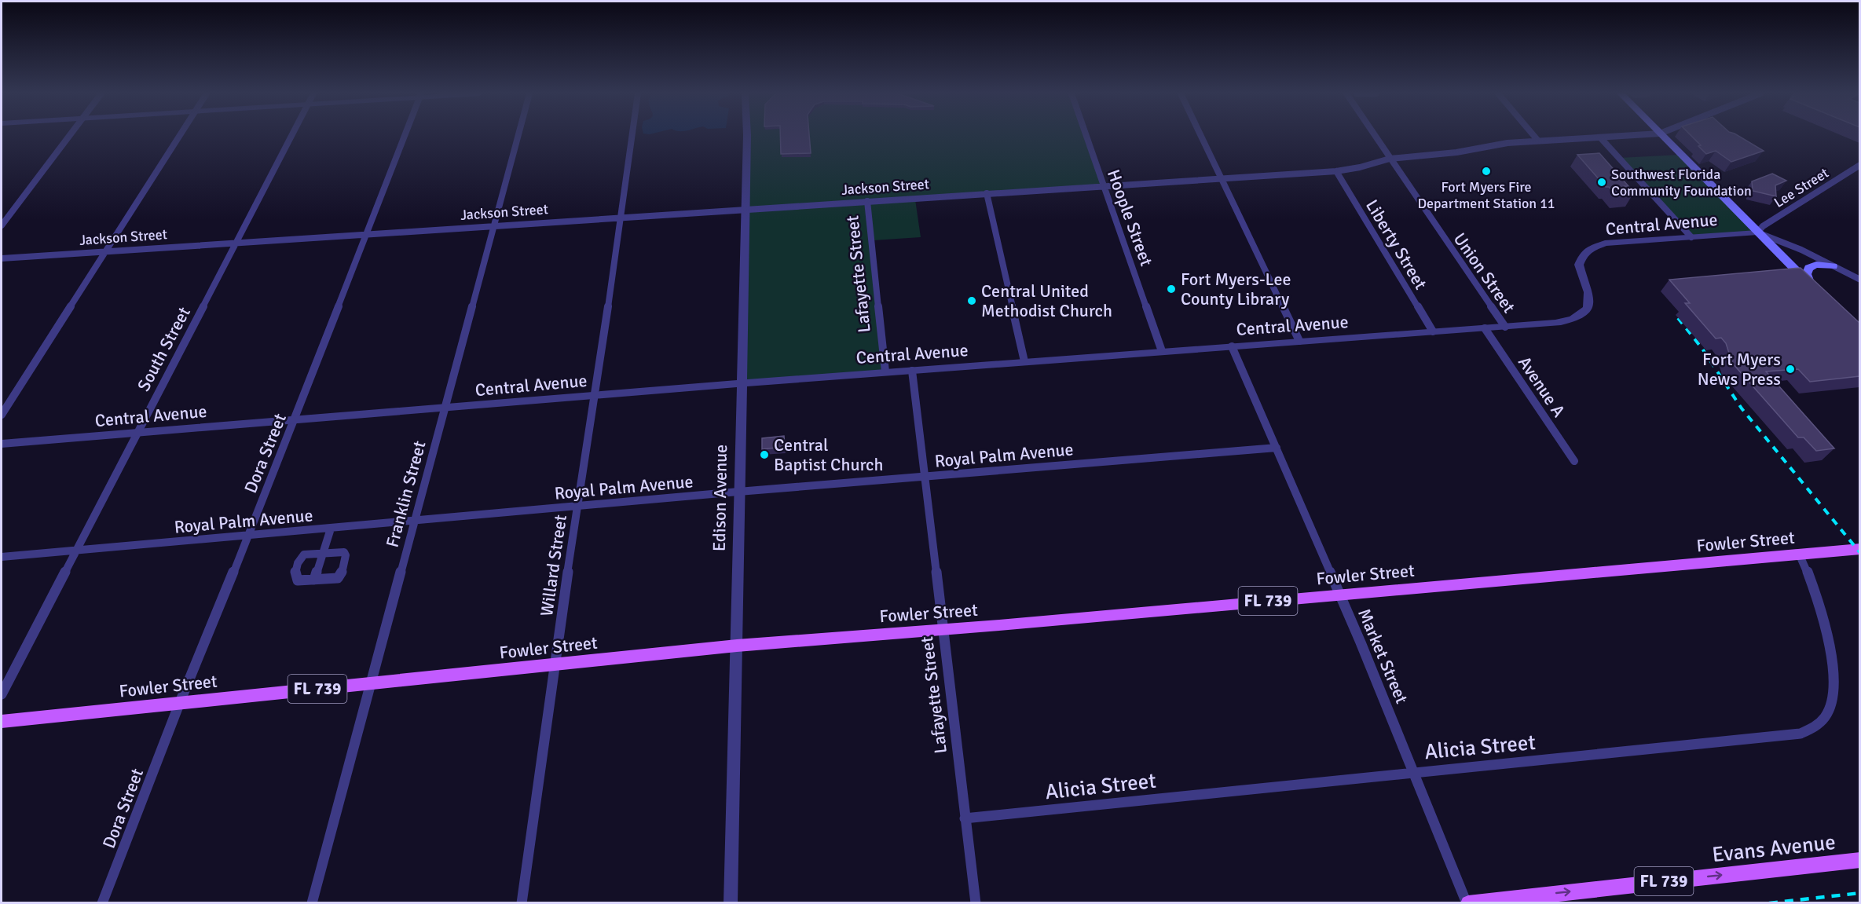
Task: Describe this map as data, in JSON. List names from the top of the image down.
{
  "streets": {
    "main road": ["Fowler Street", "FL 739", "Evans Avenue"],
    "street": [
      "Jackson Street",
      "Lee Street",
      "Hoople Street",
      "Central Avenue",
      "Liberty Street",
      "Union Street",
      "Lafayette Street",
      "South Street",
      "Avenue A",
      "Dora Street",
      "Royal Palm Avenue",
      "Franklin Street",
      "Edison Avenue",
      "Willard Street",
      "Market Street",
      "Alicia Street"
    ]
  },
  "crossings": [
    ["Jackson Street", "Hoople Street"],
    ["Jackson Street", "Liberty Street"],
    ["Jackson Street", "Union Street"],
    ["Jackson Street", "Lafayette Street"],
    ["Jackson Street", "South Street"],
    ["Jackson Street", "Dora Street"],
    ["Jackson Street", "Franklin Street"],
    ["Jackson Street", "Edison Avenue"],
    ["Jackson Street", "Willard Street"],
    ["Lee Street", "Central Avenue"],
    ["Hoople Street", "Central Avenue"],
    ["Central Avenue", "Liberty Street"],
    ["Central Avenue", "Union Street"],
    ["Central Avenue", "Lafayette Street"],
    ["Central Avenue", "South Street"],
    ["Central Avenue", "Avenue A"],
    ["Central Avenue", "Dora Street"],
    ["Central Avenue", "Franklin Street"],
    ["Central Avenue", "Edison Avenue"],
    ["Central Avenue", "Willard Street"],
    ["Central Avenue", "Market Street"],
    ["Lafayette Street", "Royal Palm Avenue"],
    ["Lafayette Street", "Fowler Street"],
    ["Lafayette Street", "Alicia Street"],
    ["South Street", "Royal Palm Avenue"],
    ["Dora Street", "Royal Palm Avenue"],
    ["Dora Street", "Fowler Street"],
    ["Royal Palm Avenue", "Franklin Street"],
    ["Royal Palm Avenue", "Edison Avenue"],
    ["Royal Palm Avenue", "Willard Street"],
    ["Royal Palm Avenue", "Market Street"],
    ["Franklin Street", "Fowler Street"],
    ["Edison Avenue", "Fowler Street"],
    ["Fowler Street", "Willard Street"],
    ["Fowler Street", "Market Street"],
    ["Fowler Street", "Alicia Street"],
    ["Market Street", "Alicia Street"],
    ["Market Street", "Evans Avenue"]
  ],
  "one_way": ["Evans Avenue"],
  "places": [
    "Fort Myers Fire Department Station 11",
    "Southwest Florida Community Foundation",
    "Fort Myers-Lee County Library",
    "Central United Methodist Church",
    "Fort Myers News Press",
    "Central Baptist Church"
  ]
}
